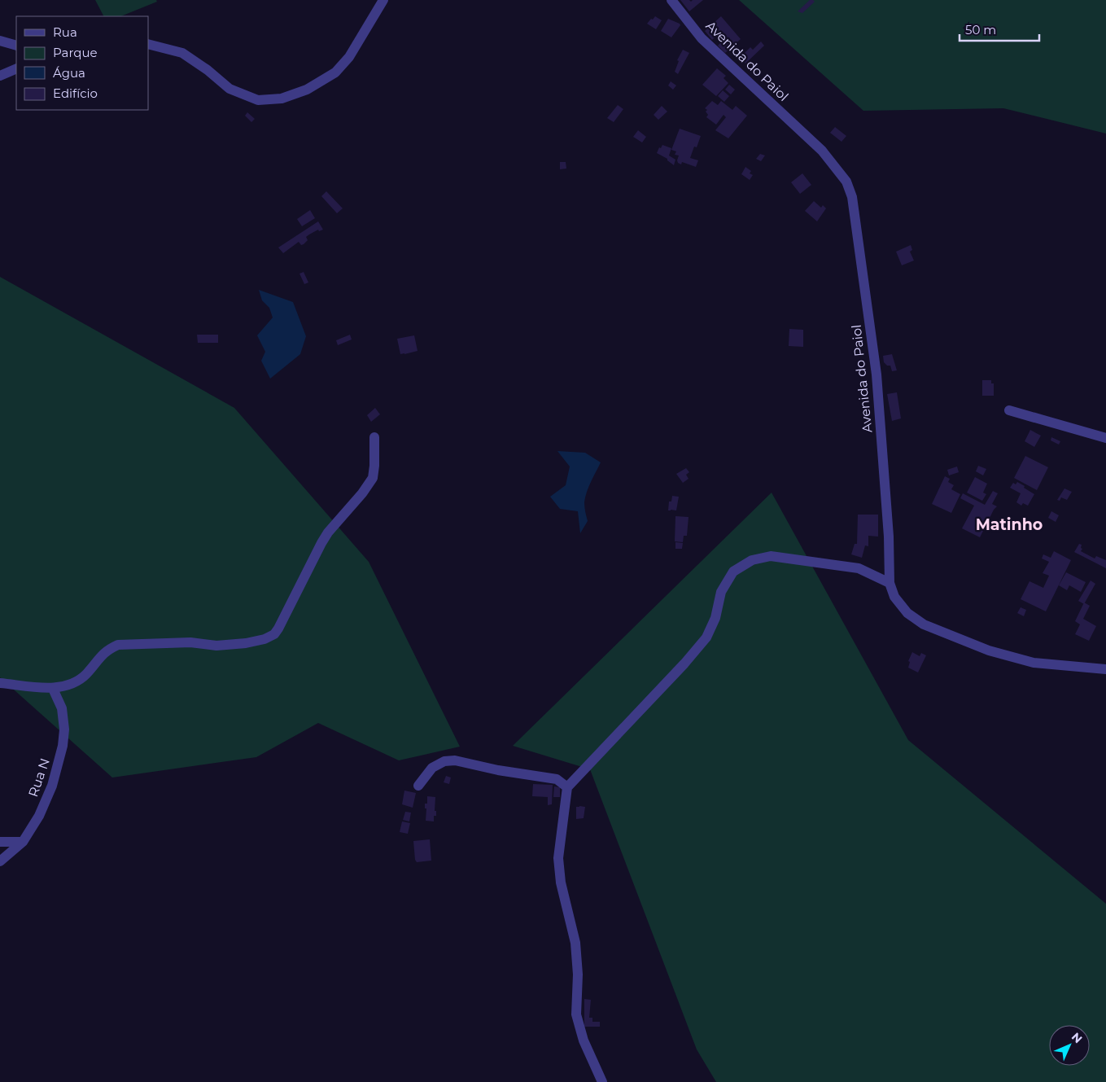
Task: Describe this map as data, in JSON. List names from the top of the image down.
{
  "streets": {
    "street": ["Avenida do Paiol", "Rua N"]
  },
  "districts": ["Matinho"],
  "legend": [
    "Rua",
    "Parque",
    "Água",
    "Edifício"
  ],
  "scale_bar": "50 m",
  "north": "top right"
}
